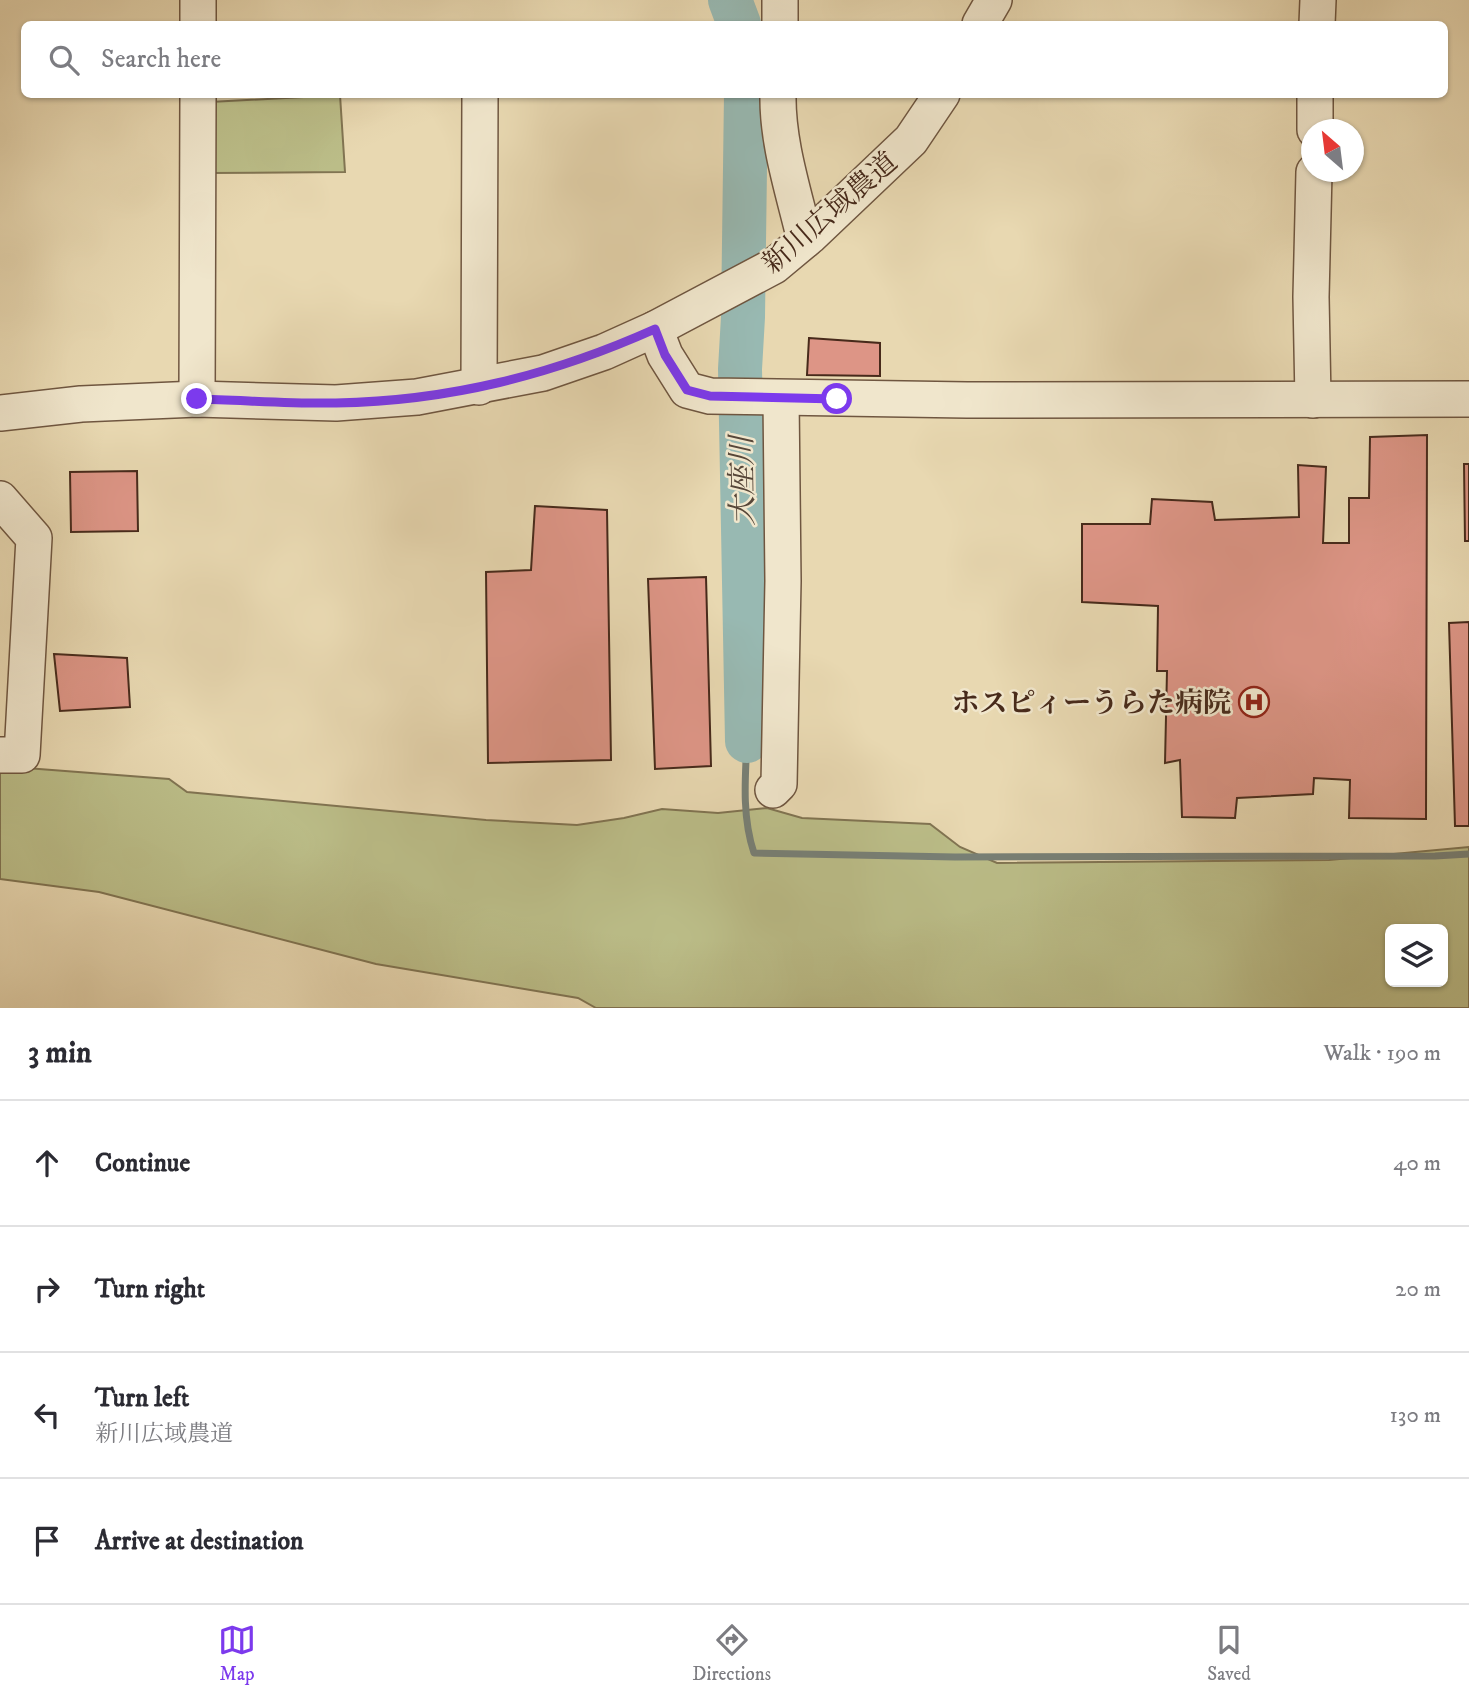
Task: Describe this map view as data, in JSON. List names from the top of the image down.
{
  "streets": {
    "street": ["新川広域農道"]
  },
  "water": ["大座川"],
  "places": {
    "hospital": ["ホスピィーうらた病院"]
  },
  "north": "top left",
  "page": {
    "search": "Search here",
    "heading": ["3 min", "Walk · 190 m"],
    "list": [
      ["Continue", "40 m"],
      ["Turn right", "20 m"],
      ["Turn left", "新川広域農道", "130 m"],
      "Arrive at destination"
    ],
    "nav": ["Map", "Directions", "Saved"]
  }
}
